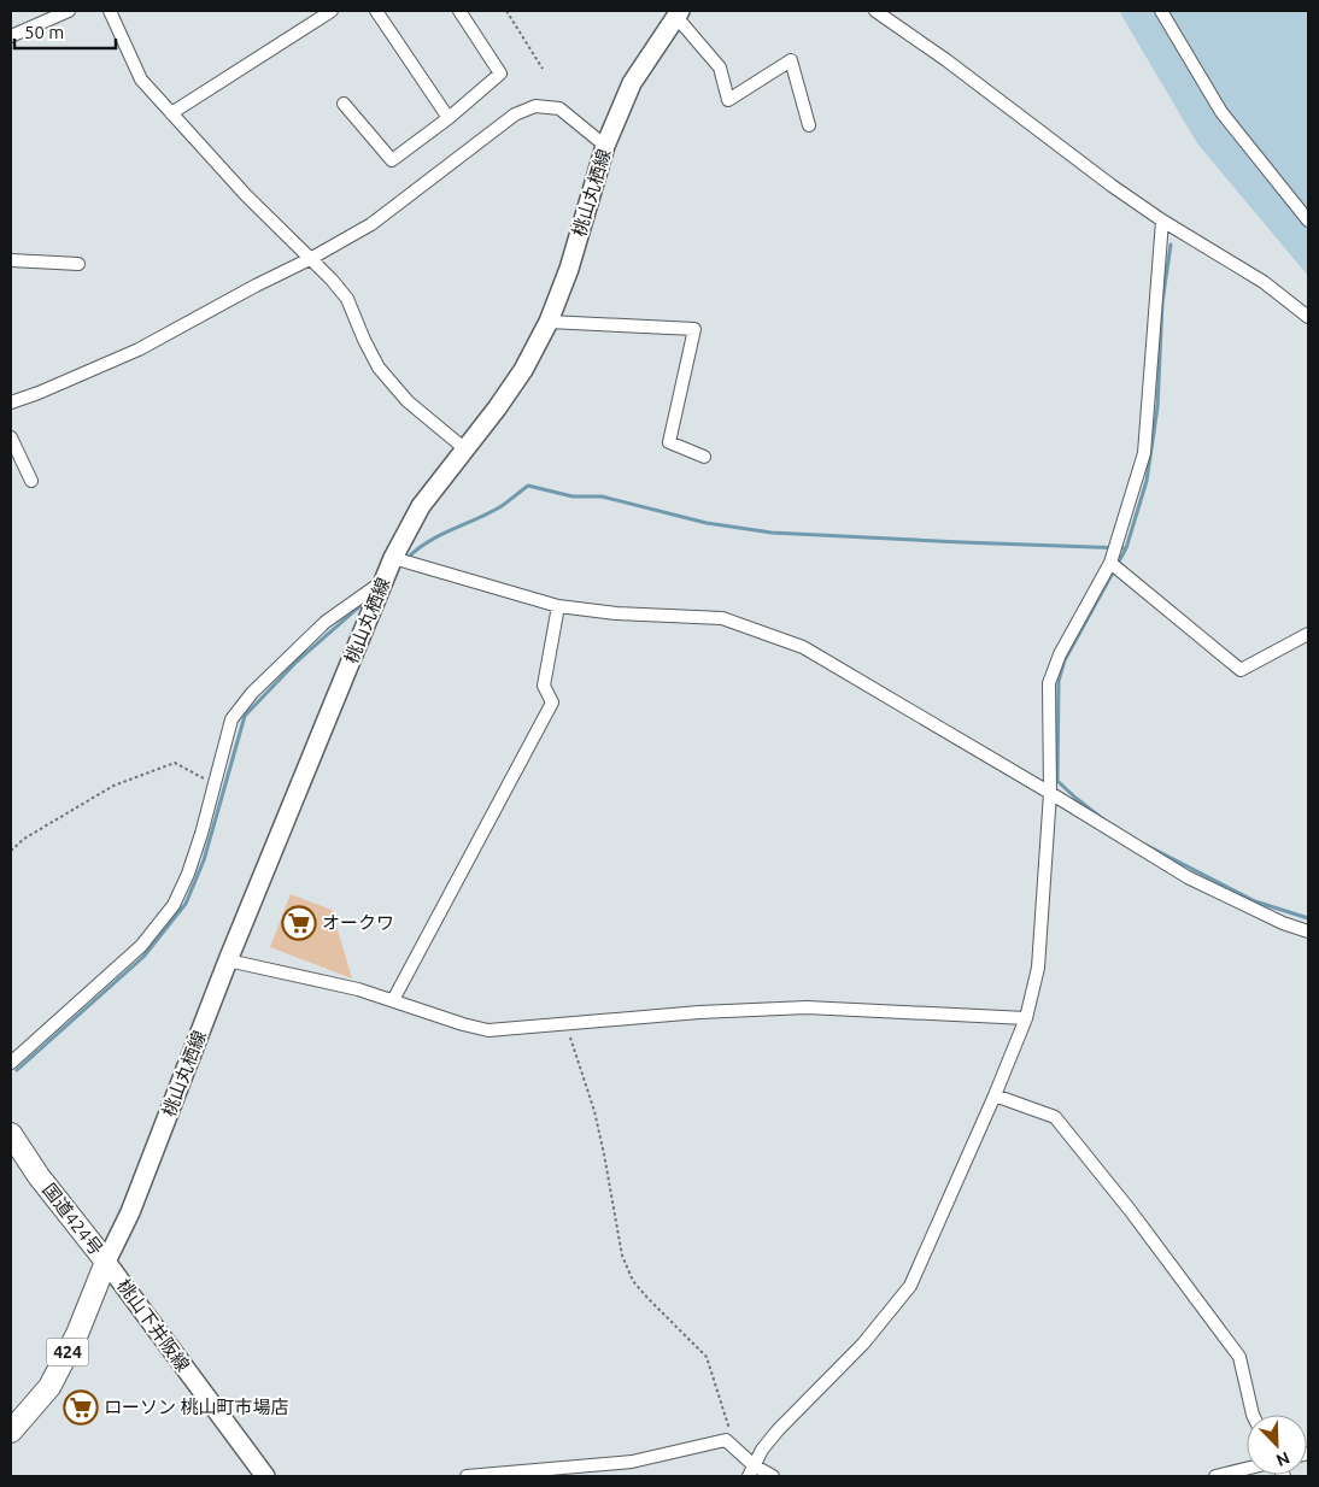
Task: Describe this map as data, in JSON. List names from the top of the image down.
{
  "streets": {
    "highway": ["国道424号", "424"],
    "main road": ["桃山丸栖線", "桃山下井阪線"]
  },
  "crossings": [
    ["桃山丸栖線", "国道424号"],
    ["桃山丸栖線", "桃山下井阪線"],
    ["国道424号", "桃山下井阪線"]
  ],
  "places": {
    "supermarket": ["オークワ", "ローソン 桃山町市場店"]
  },
  "scale_bar": "50 m",
  "north": "bottom right"
}
